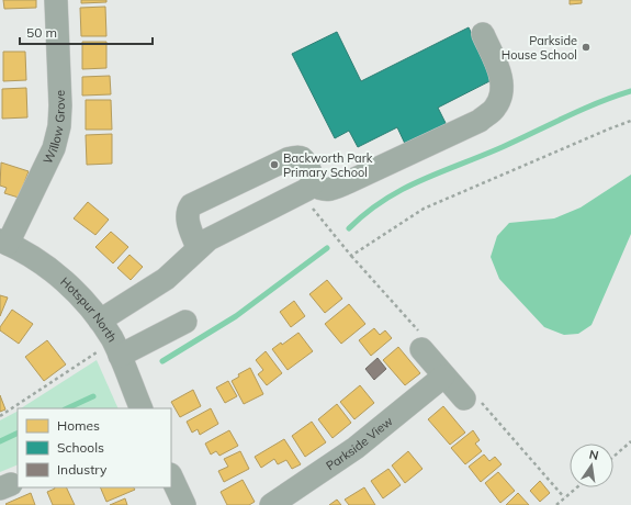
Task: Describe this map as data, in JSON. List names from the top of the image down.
{
  "streets": {
    "street": ["Willow Grove", "Hotspur North", "Parkside View"]
  },
  "crossings": [
    ["Willow Grove", "Hotspur North"]
  ],
  "places": ["Parkside House School", "Backworth Park Primary School"],
  "legend": ["Homes", "Schools", "Industry"],
  "scale_bar": "50 m",
  "north": "top"
}
